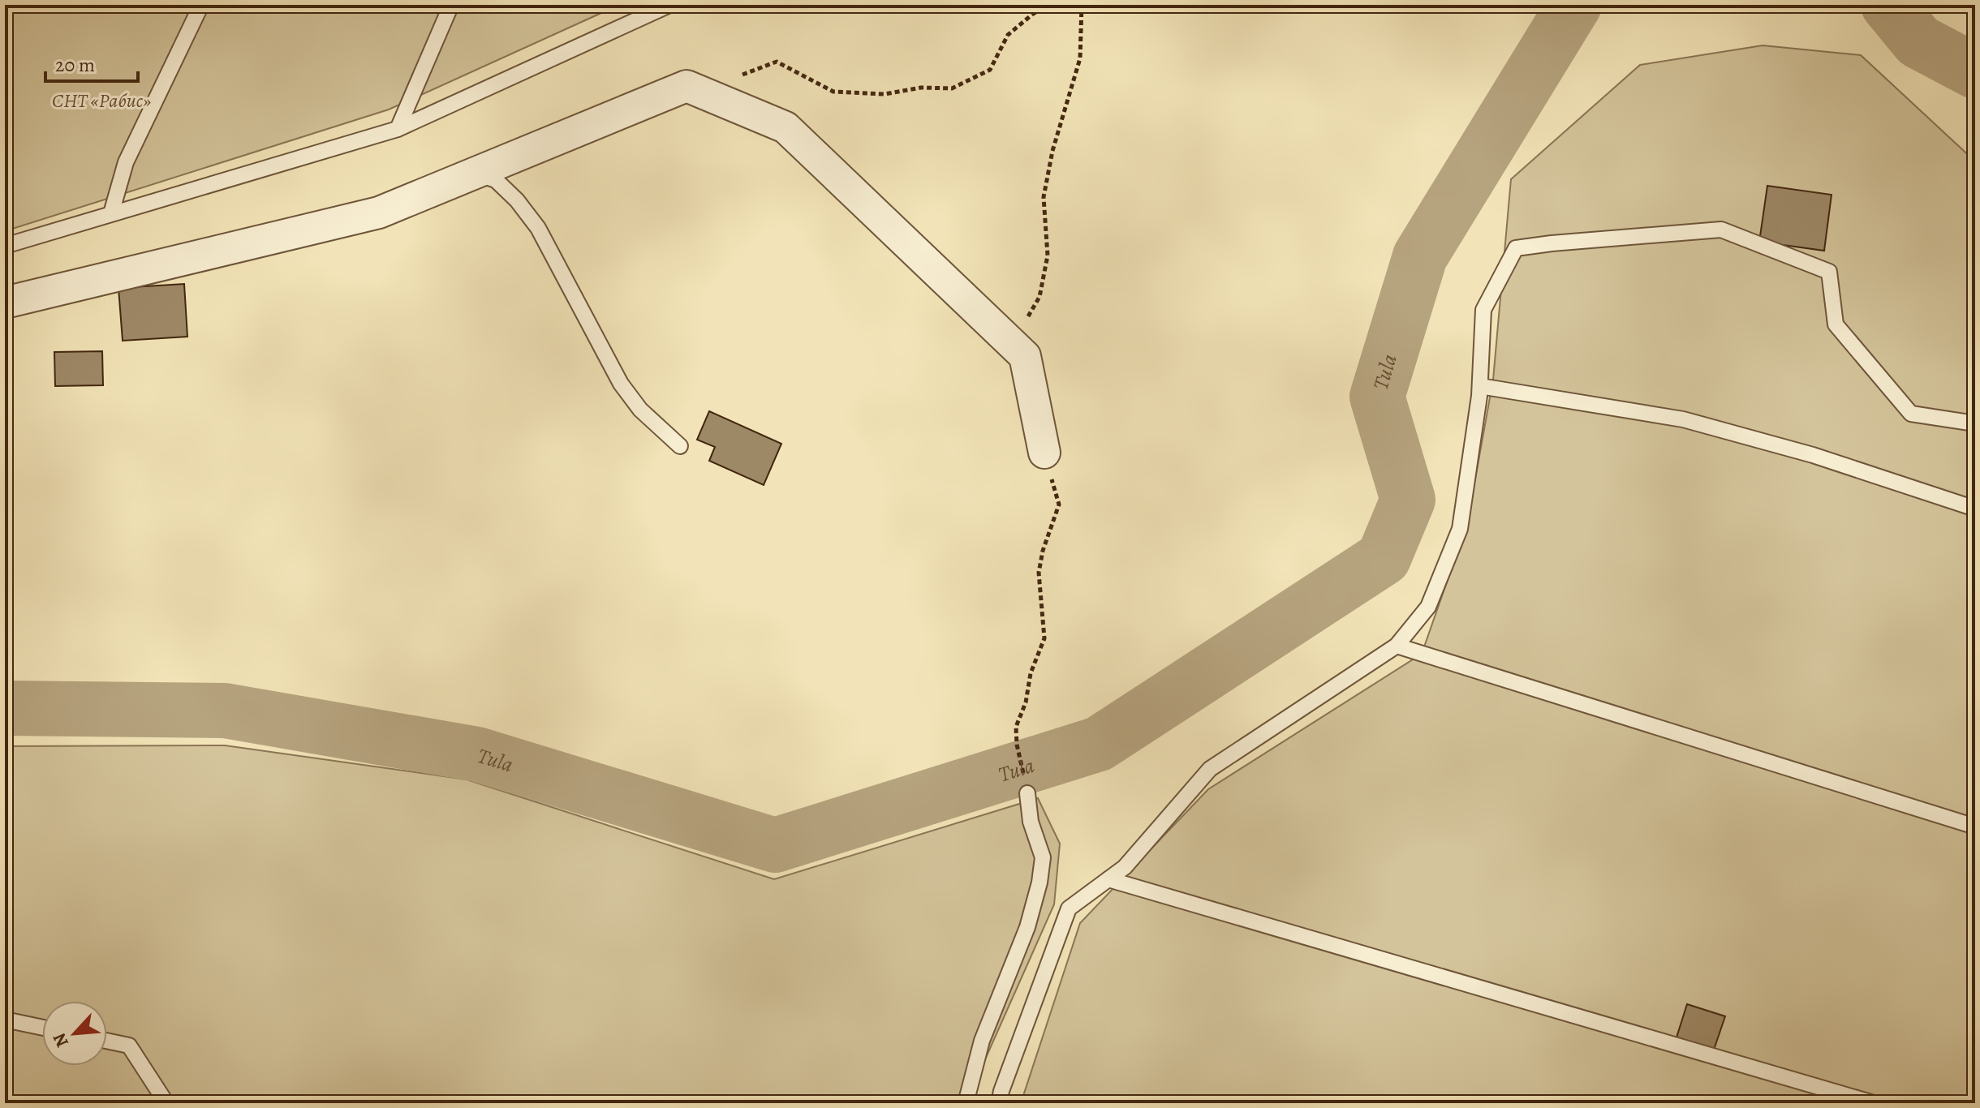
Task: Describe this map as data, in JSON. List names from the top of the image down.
{
  "water": ["Tula"],
  "parks": ["СНТ «Рабис»"],
  "scale_bar": "20 m",
  "north": "bottom left"
}
